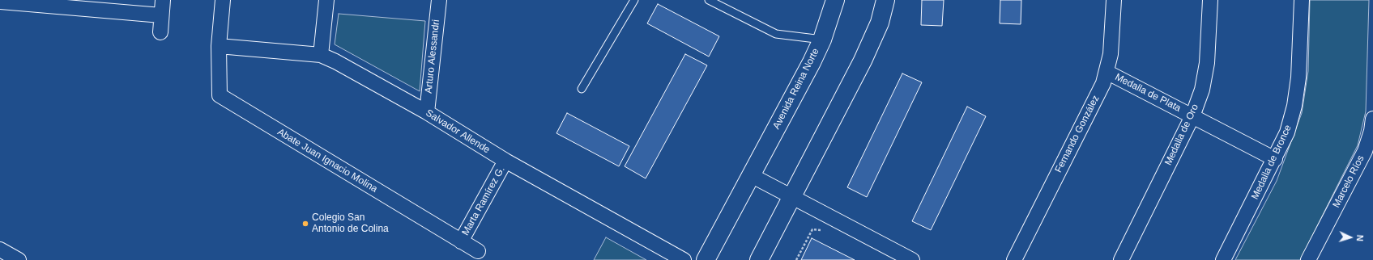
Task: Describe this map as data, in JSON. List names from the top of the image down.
{
  "streets": {
    "street": [
      "Arturo Alessandri",
      "Avenida Reina Norte",
      "Medalla de Plata",
      "Salvador Allende",
      "Fernando González",
      "Medalla de Oro",
      "Abate Juan Ignacio Molina",
      "Medalla de Bronce",
      "Marcelo Ríos",
      "Marta Ramírez G."
    ]
  },
  "crossings": [
    ["Arturo Alessandri", "Salvador Allende"],
    ["Medalla de Plata", "Fernando González"],
    ["Medalla de Plata", "Medalla de Oro"],
    ["Medalla de Plata", "Medalla de Bronce"],
    ["Salvador Allende", "Abate Juan Ignacio Molina"],
    ["Salvador Allende", "Marta Ramírez G."],
    ["Abate Juan Ignacio Molina", "Marta Ramírez G."]
  ],
  "places": ["Colegio San Antonio de Colina"],
  "north": "right"
}
